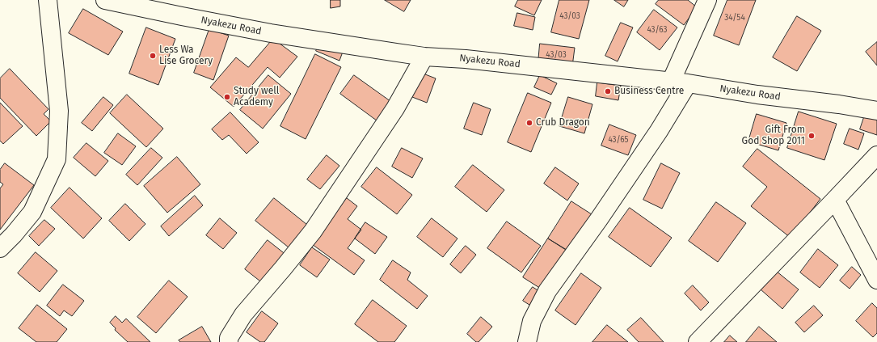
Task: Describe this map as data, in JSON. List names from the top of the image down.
{
  "streets": {
    "street": ["Nyakezu Road"]
  },
  "places": [
    "Less Wa Lise Grocery",
    "Business Centre",
    "Study well Academy",
    "Crub Dragon",
    "Gift From God Shop 2011"
  ],
  "house_numbers": [
    "43/03",
    "34/54",
    "43/63",
    "43/03",
    "43/65"
  ]
}
